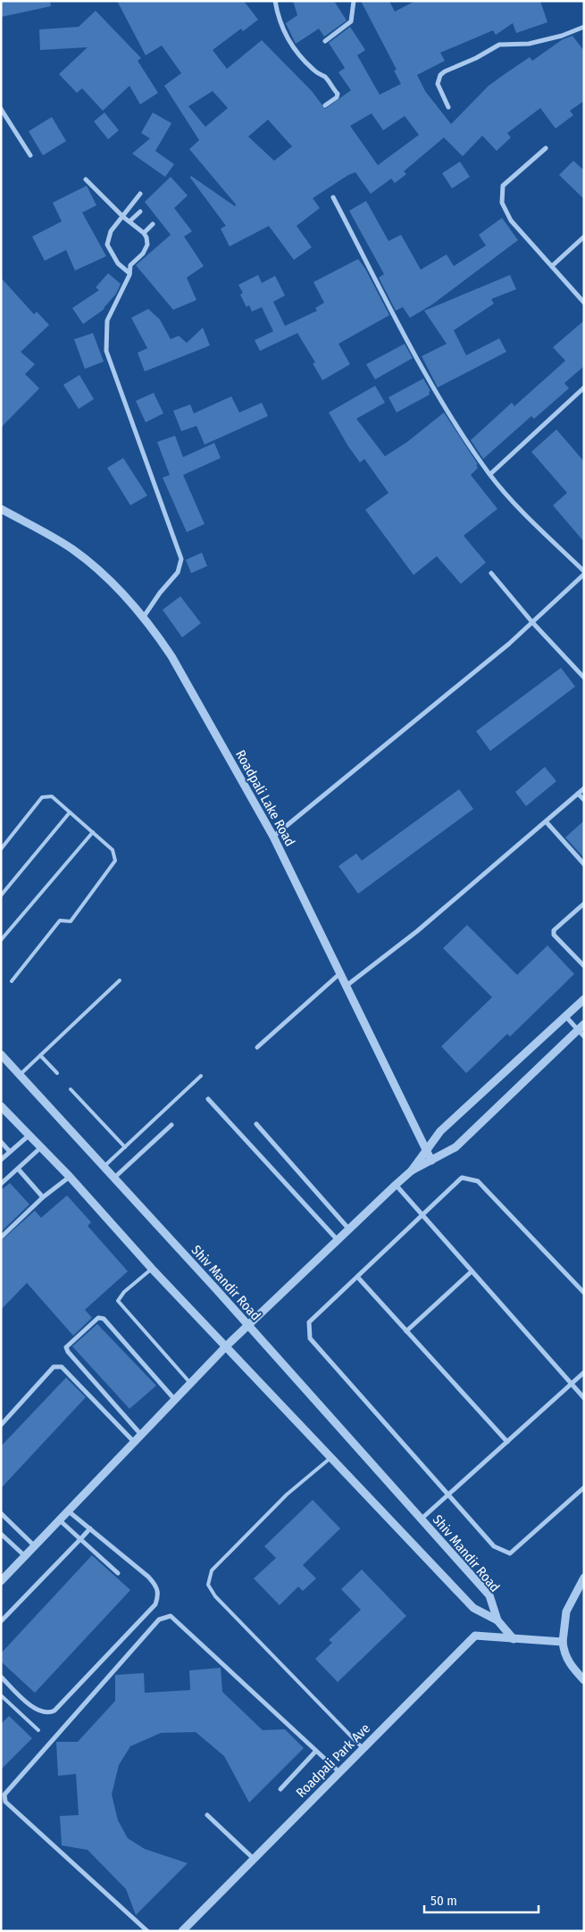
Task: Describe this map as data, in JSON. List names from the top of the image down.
{
  "streets": {
    "street": ["Roadpali Lake Road", "Shiv Mandir Road", "Roadpali Park Ave"]
  },
  "scale_bar": "50 m"
}
